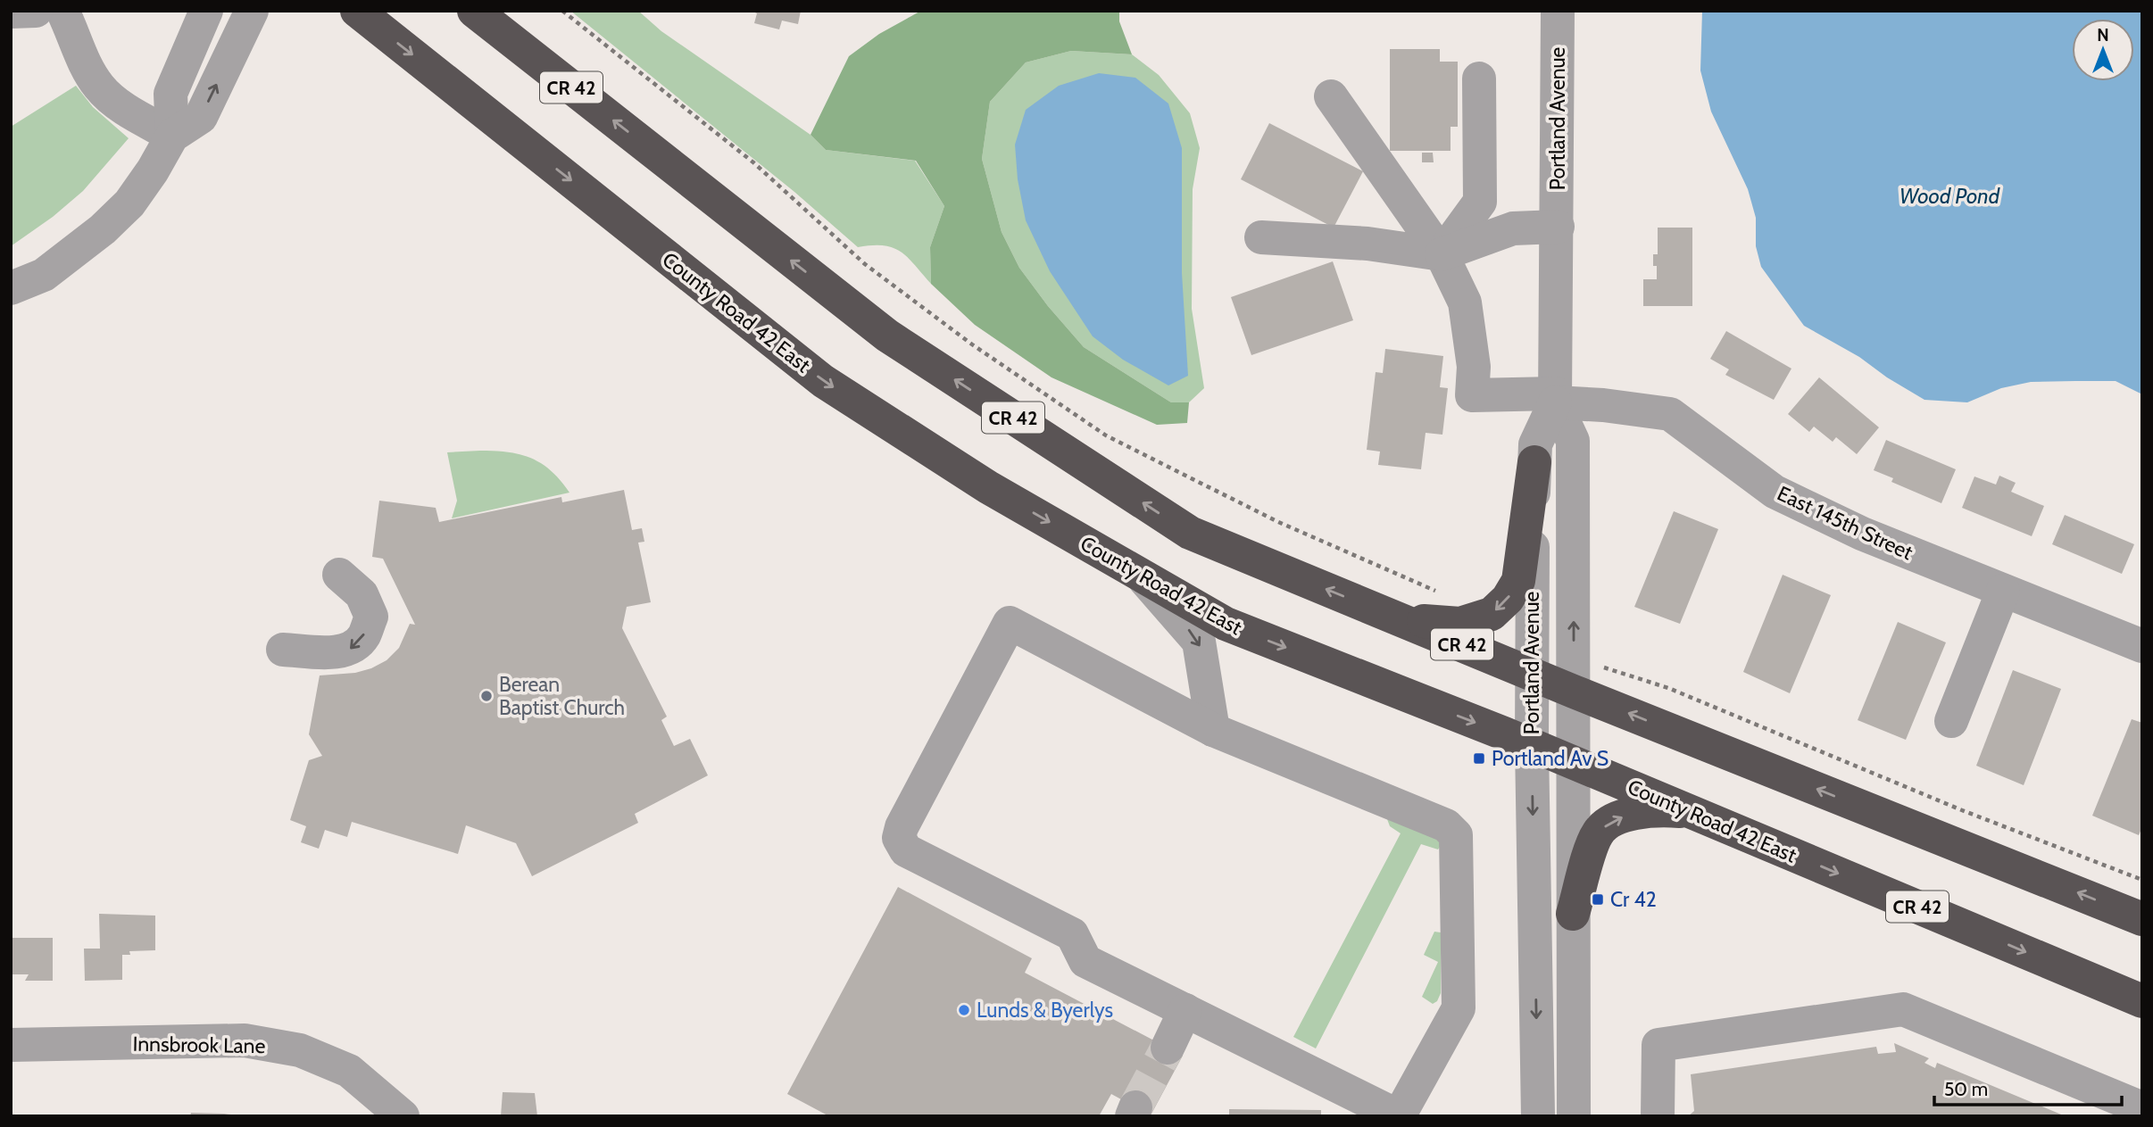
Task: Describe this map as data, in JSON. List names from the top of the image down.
{
  "streets": {
    "highway": ["CR 42", "County Road 42 East"],
    "street": ["Portland Avenue", "East 145th Street", "Innsbrook Lane"]
  },
  "crossings": [
    ["CR 42", "Portland Avenue"],
    ["Portland Avenue", "County Road 42 East"],
    ["Portland Avenue", "East 145th Street"]
  ],
  "water": ["Wood Pond"],
  "places": {
    "other": ["Berean Baptist Church", "Lunds & Byerlys"],
    "transit": ["Portland Av S", "Cr 42"]
  },
  "scale_bar": "50 m",
  "north": "top"
}
